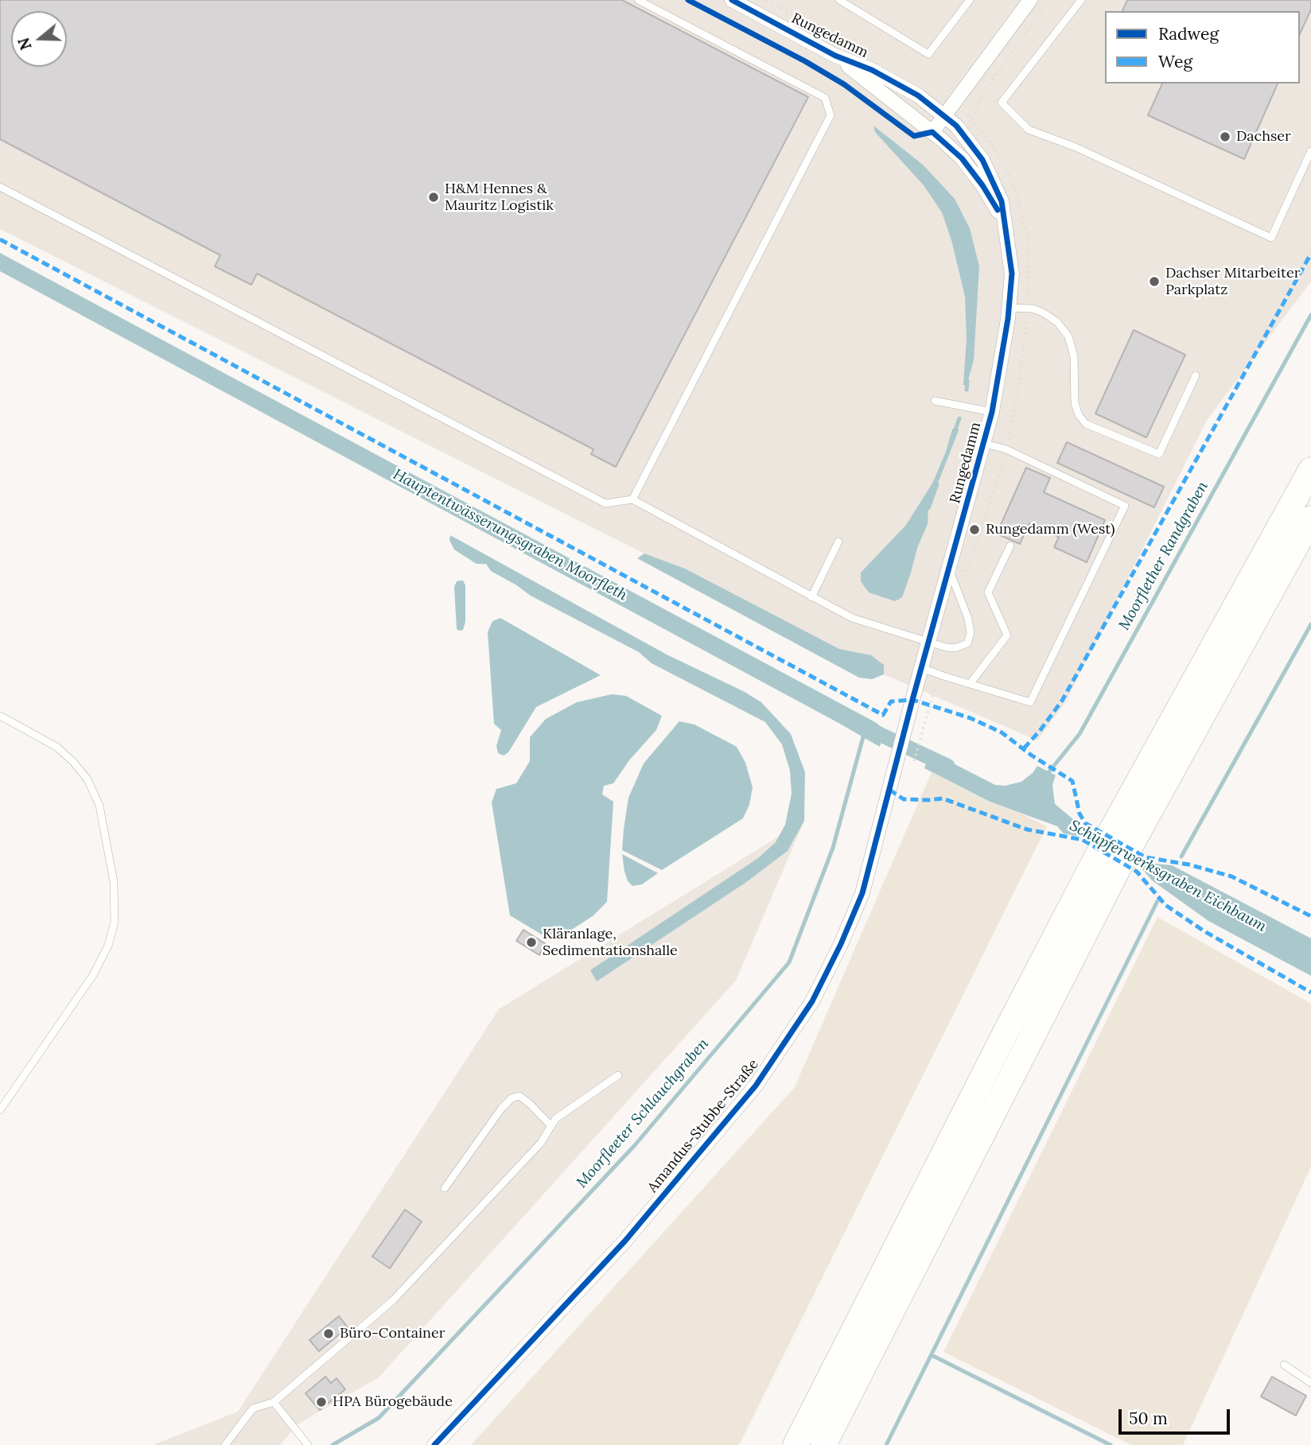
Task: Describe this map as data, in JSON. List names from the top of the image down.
{
  "streets": {
    "street": ["Rungedamm", "Amandus-Stubbe-Straße"]
  },
  "crossings": [
    ["Rungedamm", "Amandus-Stubbe-Straße"]
  ],
  "water": [
    "Hauptentwässerungsgraben Moorfleth",
    "Moorflether Randgraben",
    "Schüpferwerksgraben Eichbaum",
    "Moorfleeter Schlauchgraben"
  ],
  "places": [
    "Dachser",
    "H&M Hennes & Mauritz Logistik",
    "Dachser Mitarbeiter Parkplatz",
    "Rungedamm (West)",
    "Kläranlage, Sedimentationshalle",
    "Büro-Container",
    "HPA Bürogebäude"
  ],
  "legend": ["Radweg", "Weg"],
  "scale_bar": "50 m",
  "north": "left"
}
